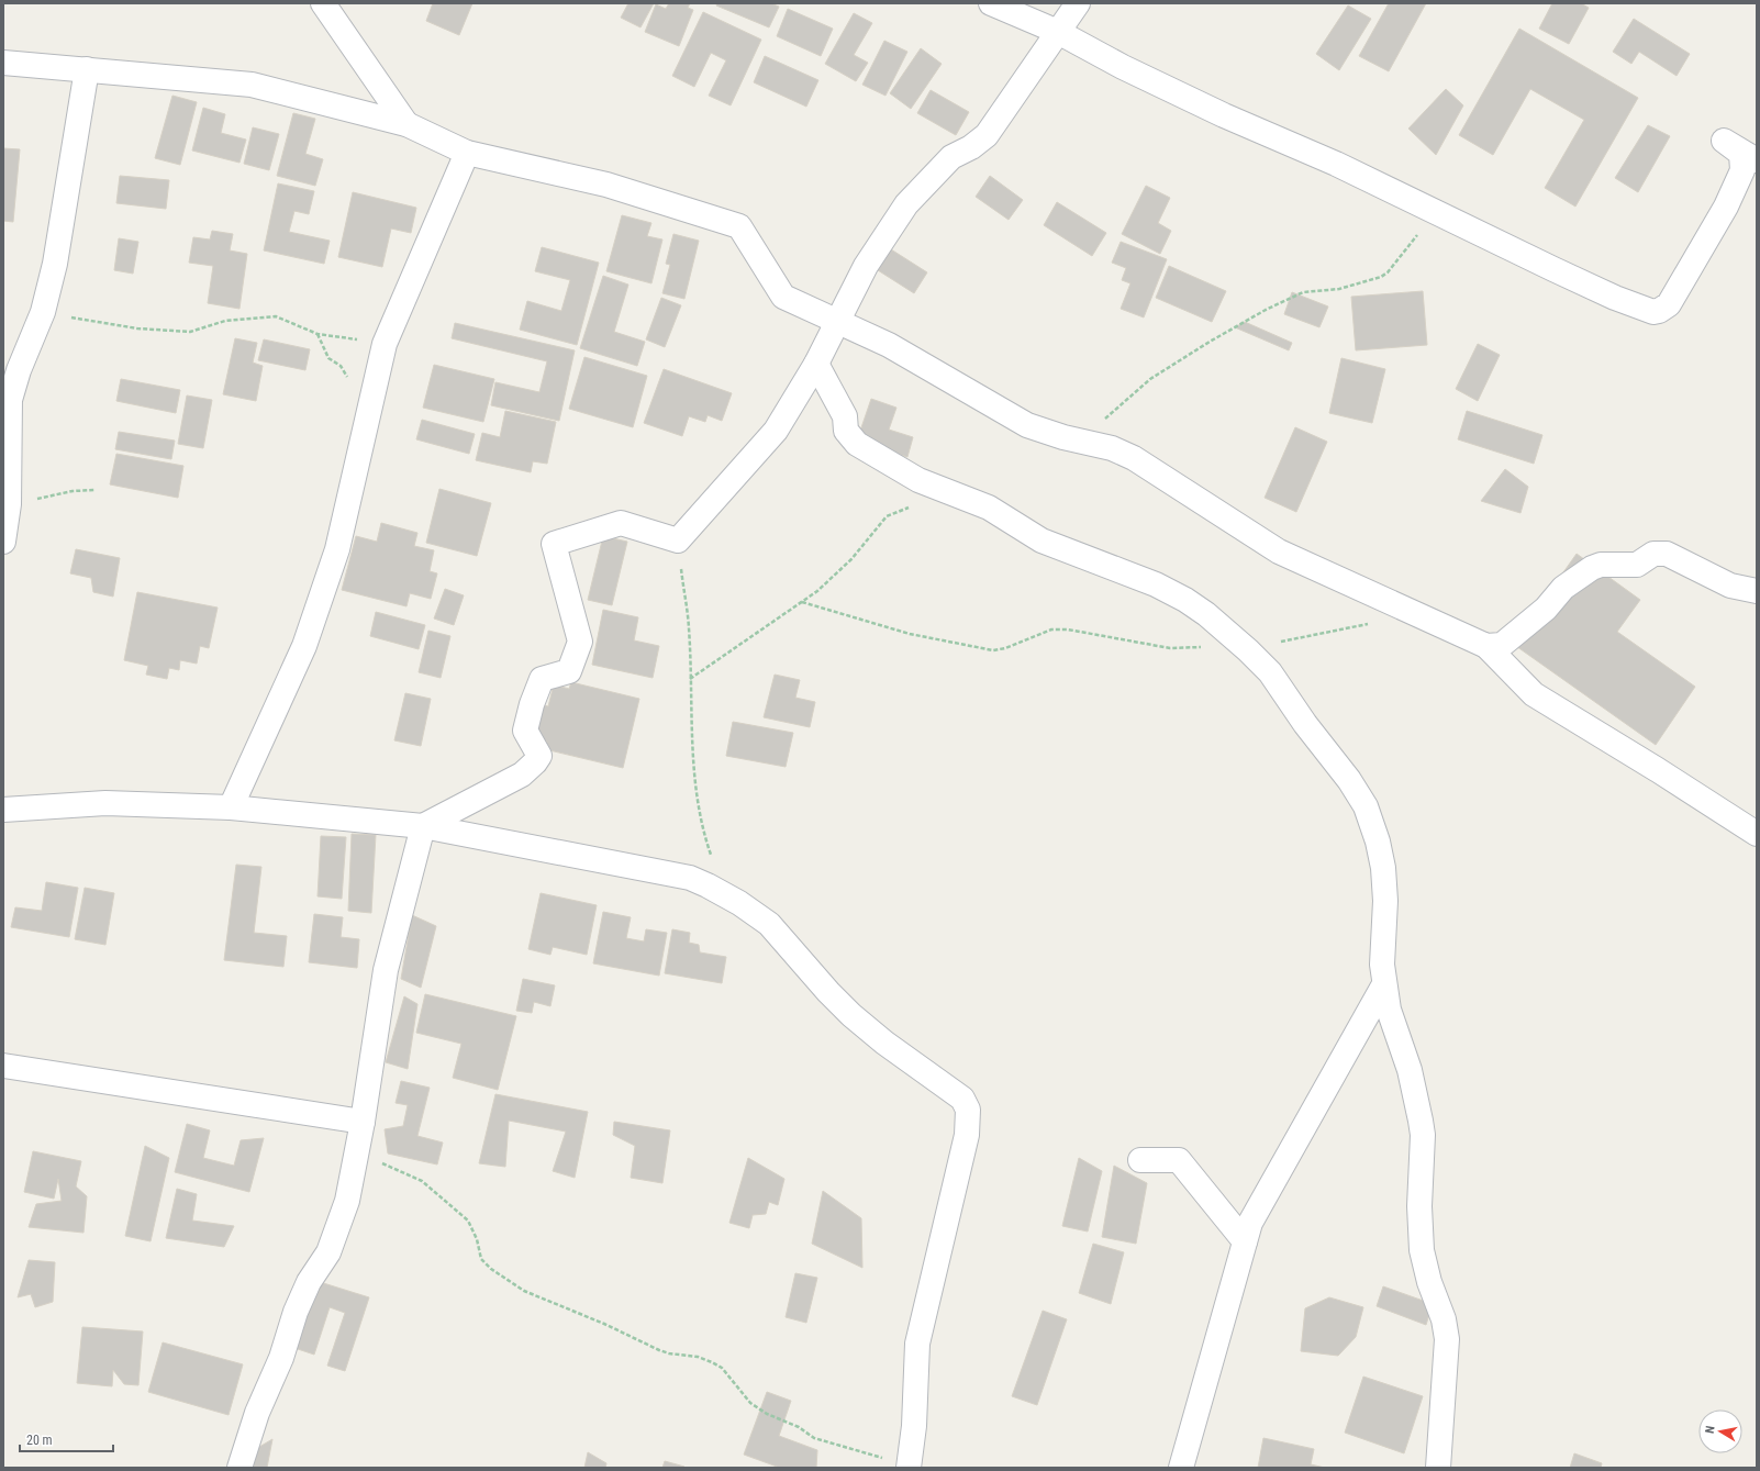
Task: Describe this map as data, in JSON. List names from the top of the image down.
{
  "scale_bar": "20 m",
  "north": "left"
}
